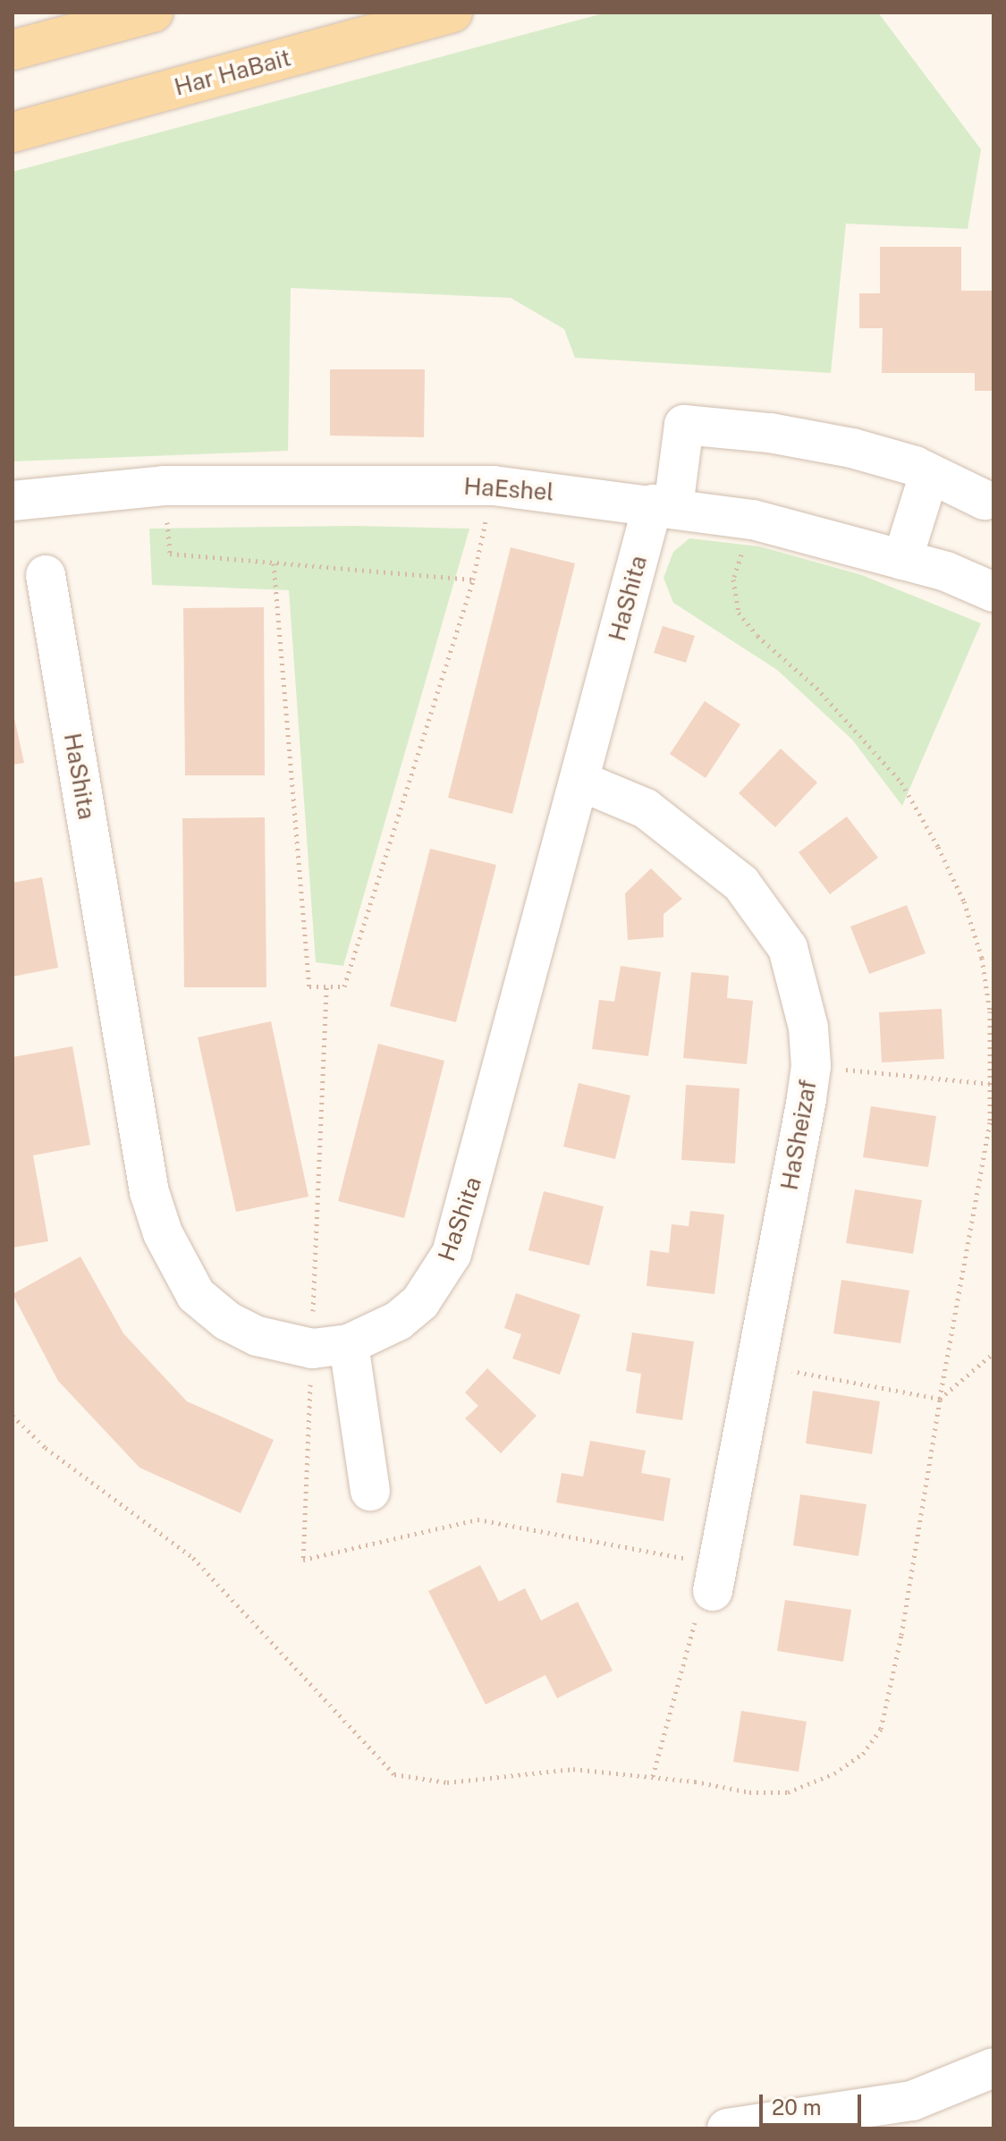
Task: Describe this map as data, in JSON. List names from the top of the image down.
{
  "streets": {
    "main road": ["Har HaBait"],
    "street": ["HaEshel", "HaShita", "HaSheizaf"]
  },
  "crossings": [
    ["HaEshel", "HaShita"],
    ["HaShita", "HaSheizaf"]
  ],
  "scale_bar": "20 m"
}
